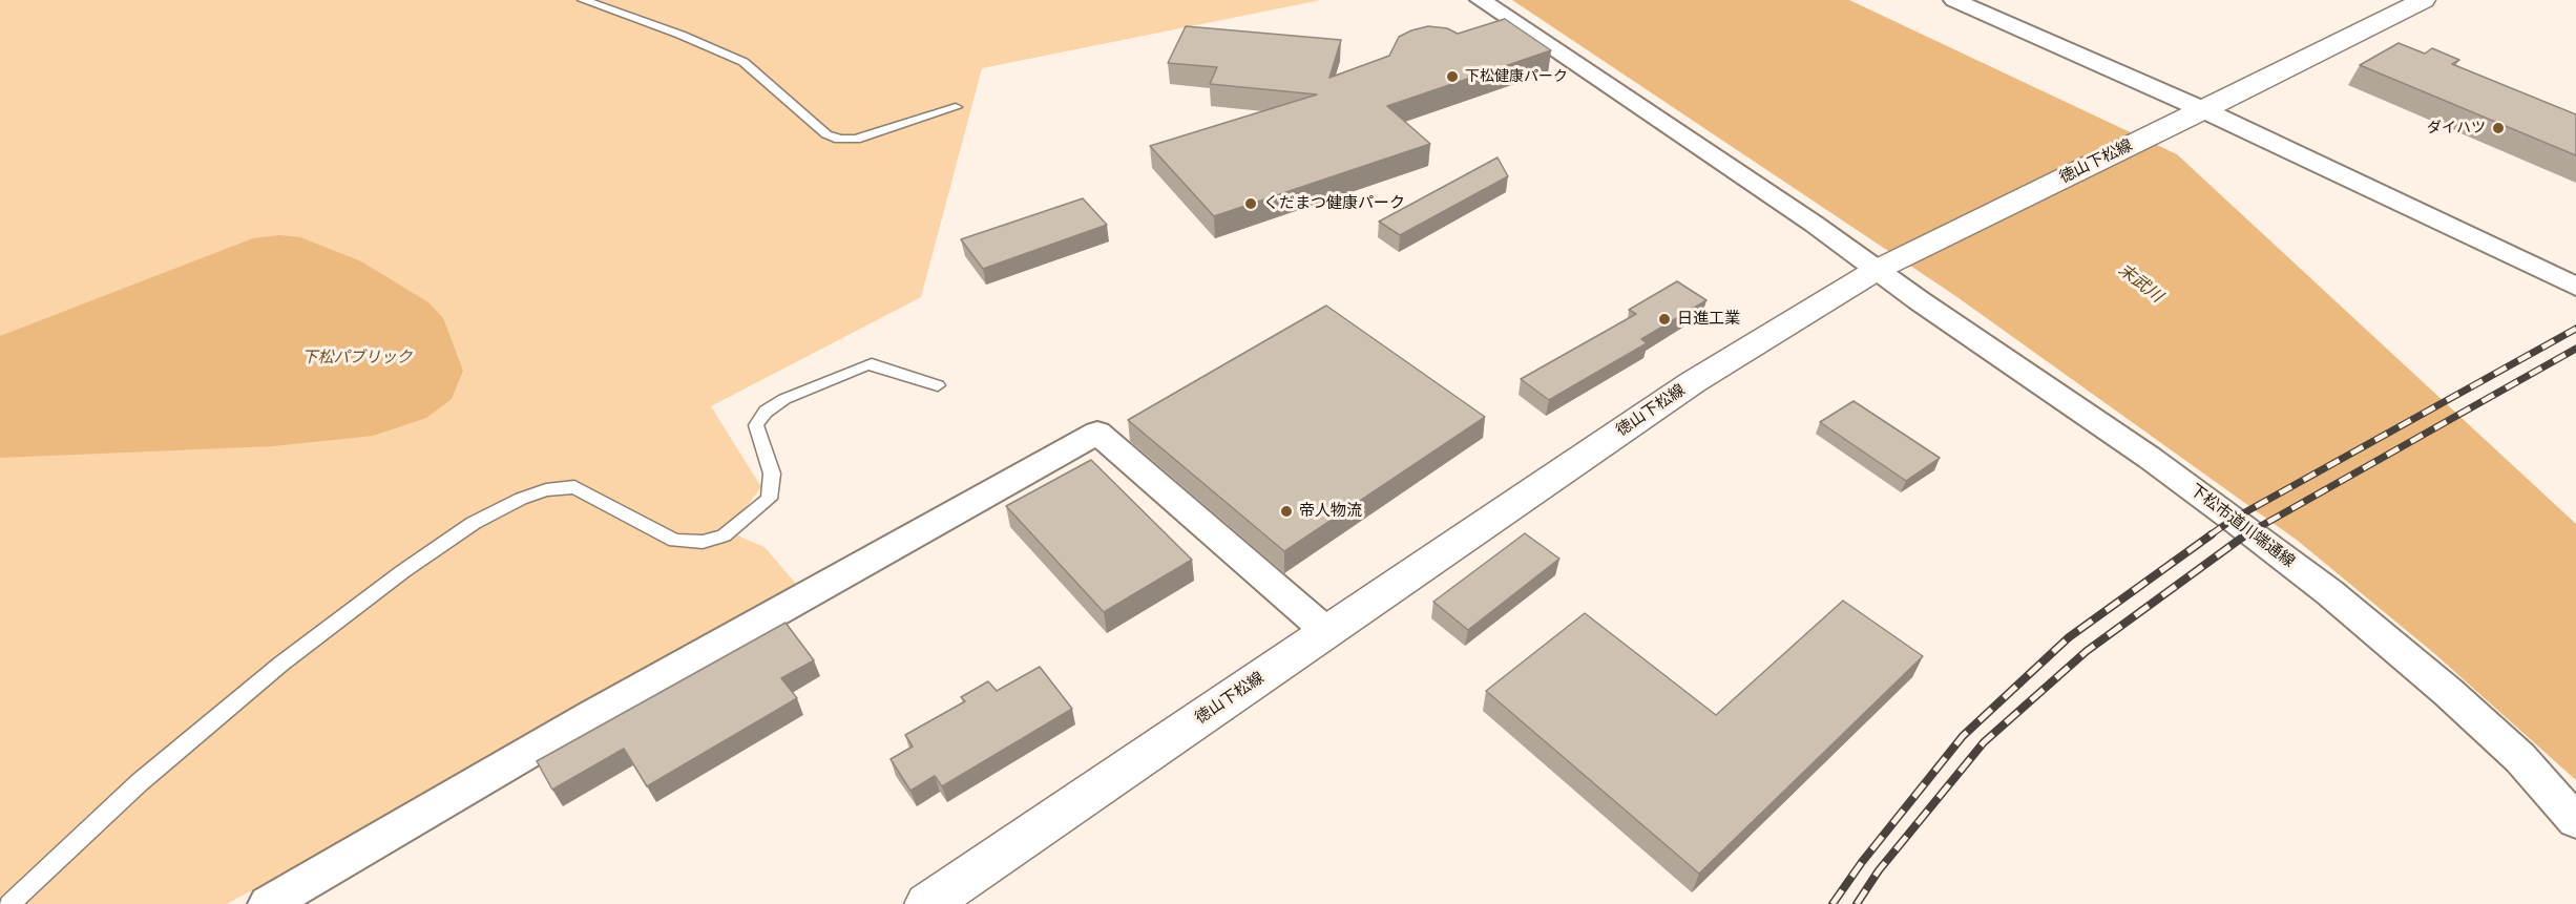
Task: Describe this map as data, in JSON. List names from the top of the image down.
{
  "streets": {
    "main road": ["徳山下松線"],
    "street": ["下松市道川端通線"]
  },
  "crossings": [
    ["徳山下松線", "下松市道川端通線"]
  ],
  "water": ["末武川"],
  "parks": ["下松パブリック"],
  "places": [
    "下松健康パーク",
    "ダイハツ",
    "くだまつ健康パーク",
    "日進工業",
    "帝人物流"
  ]
}
